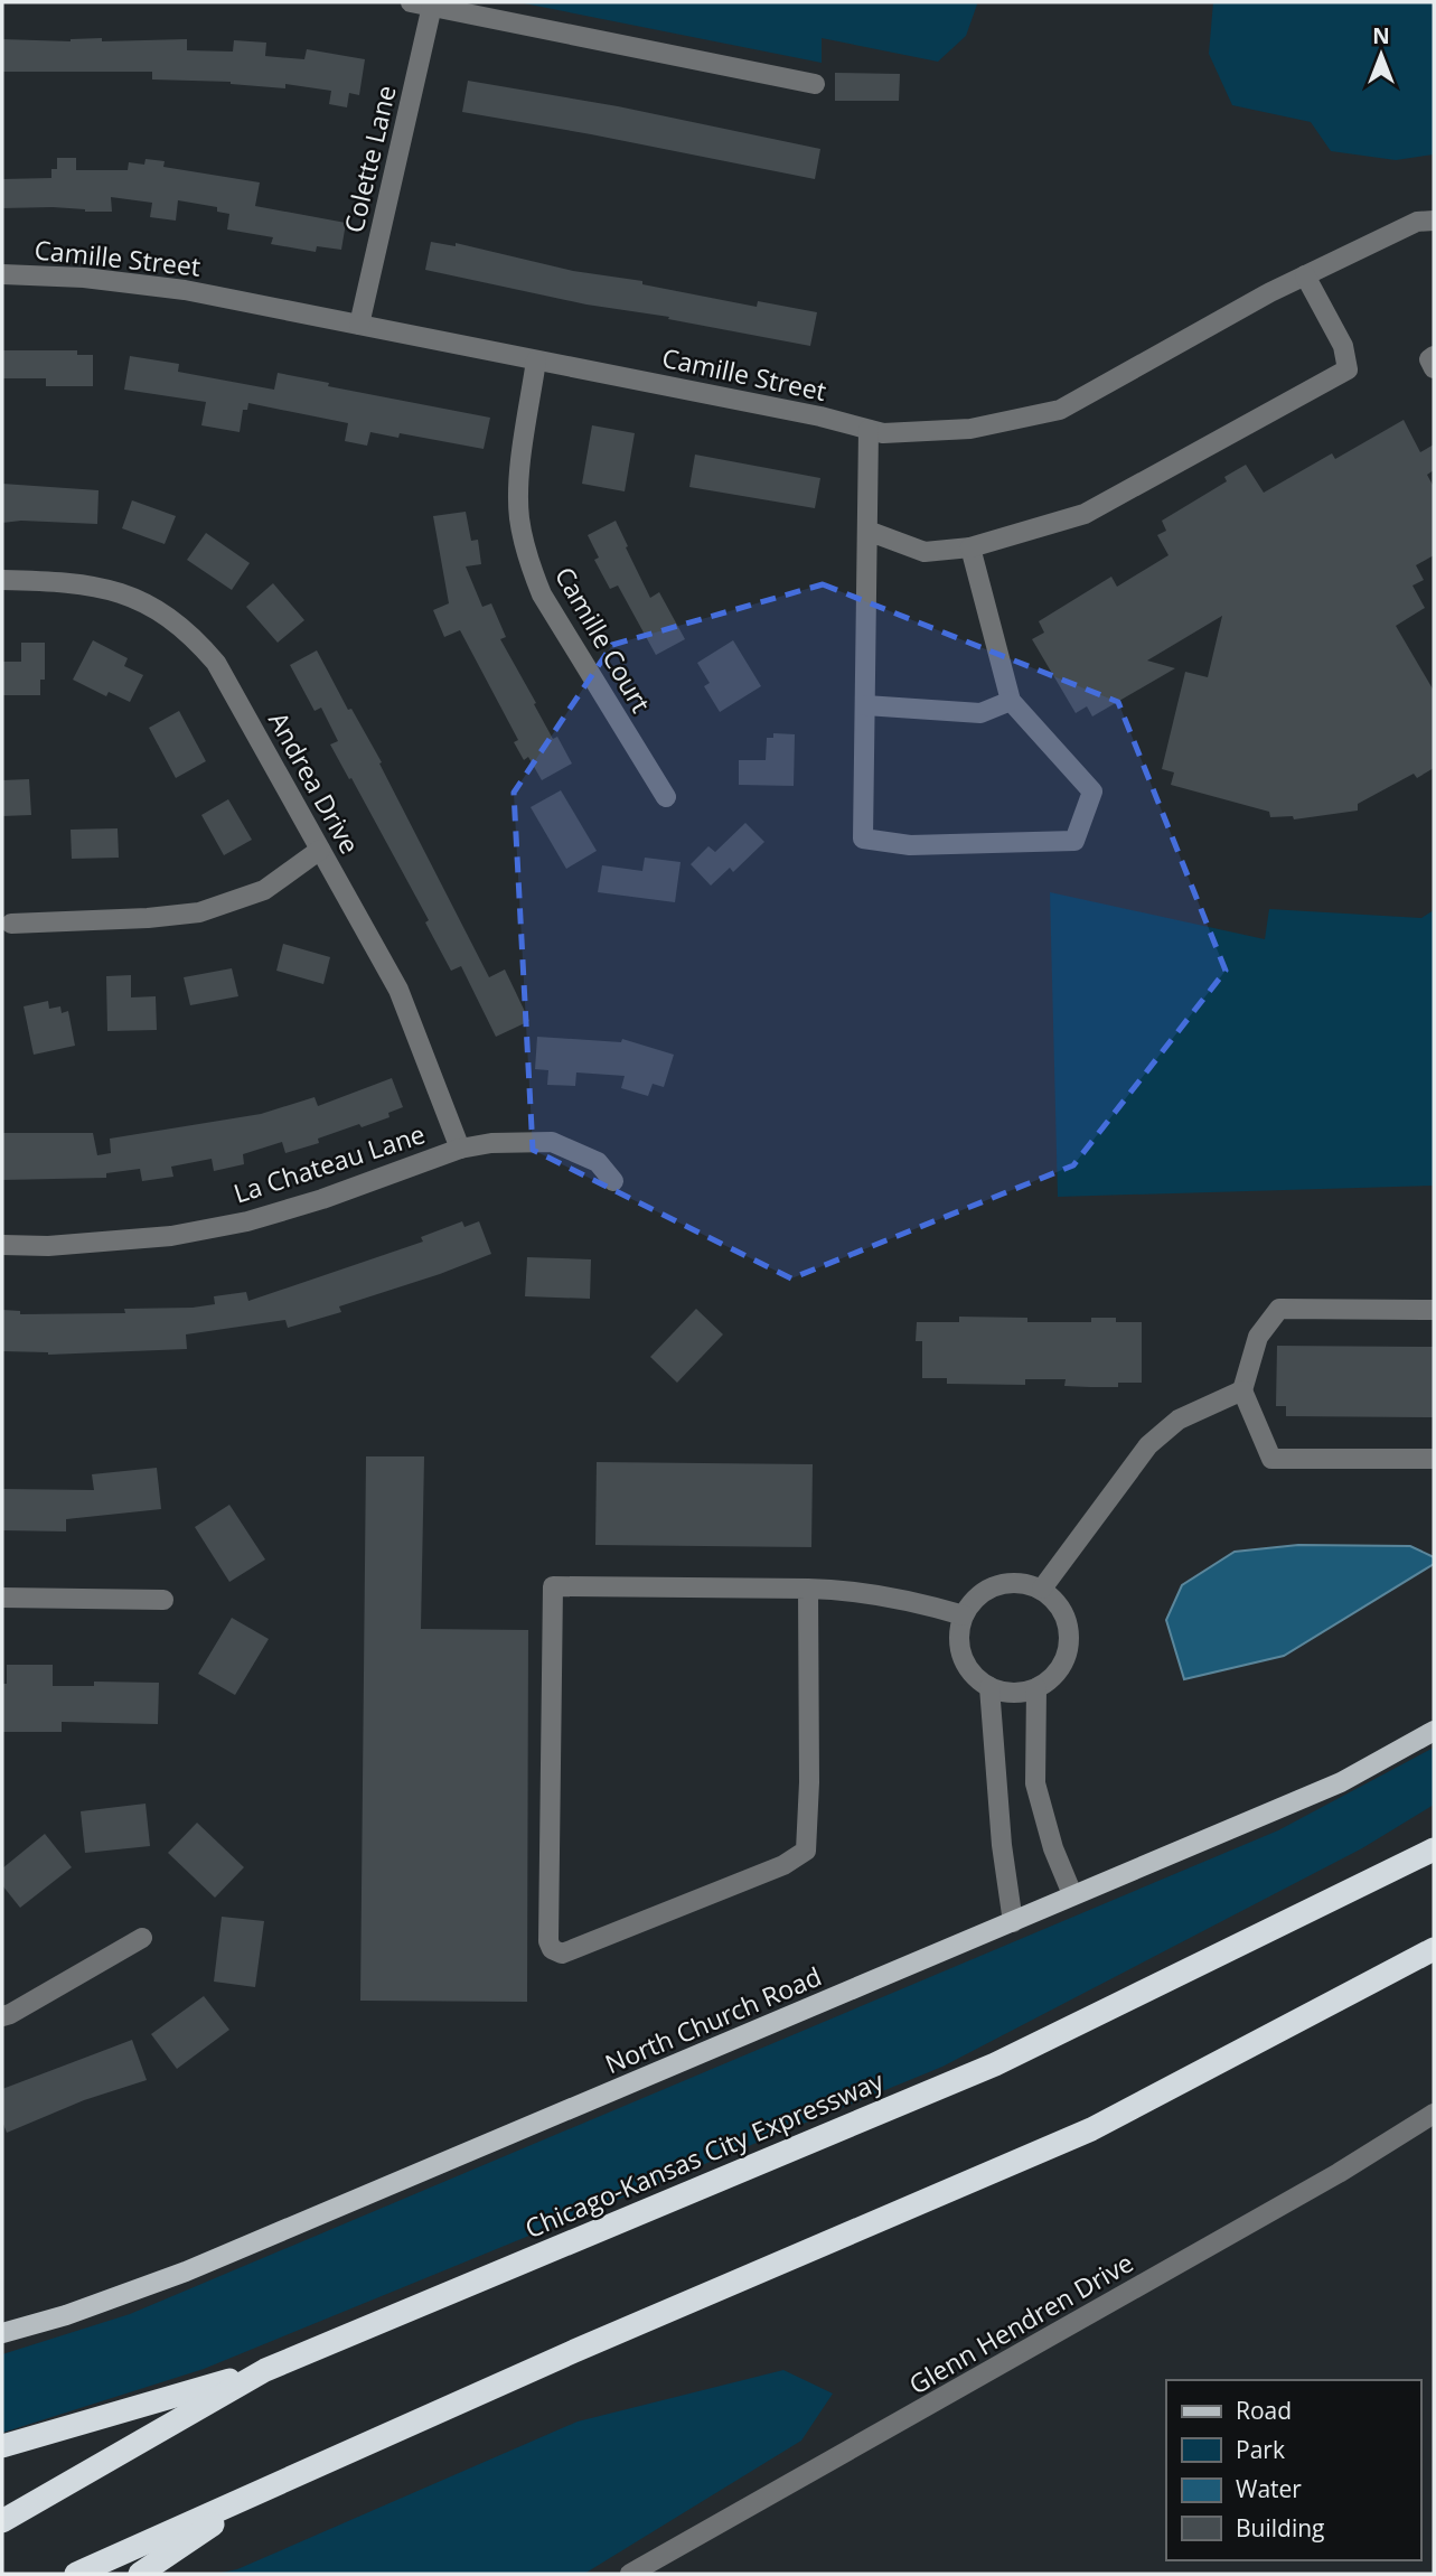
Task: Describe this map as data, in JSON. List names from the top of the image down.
{
  "streets": {
    "highway": ["Chicago-Kansas City Expressway"],
    "main road": ["North Church Road"],
    "street": [
      "Colette Lane",
      "Camille Street",
      "Camille Court",
      "Andrea Drive",
      "La Chateau Lane",
      "Glenn Hendren Drive"
    ]
  },
  "crossings": [
    ["Colette Lane", "Camille Street"],
    ["Camille Street", "Camille Court"],
    ["Andrea Drive", "La Chateau Lane"]
  ],
  "legend": [
    "Road",
    "Park",
    "Water",
    "Building"
  ],
  "north": "top"
}
